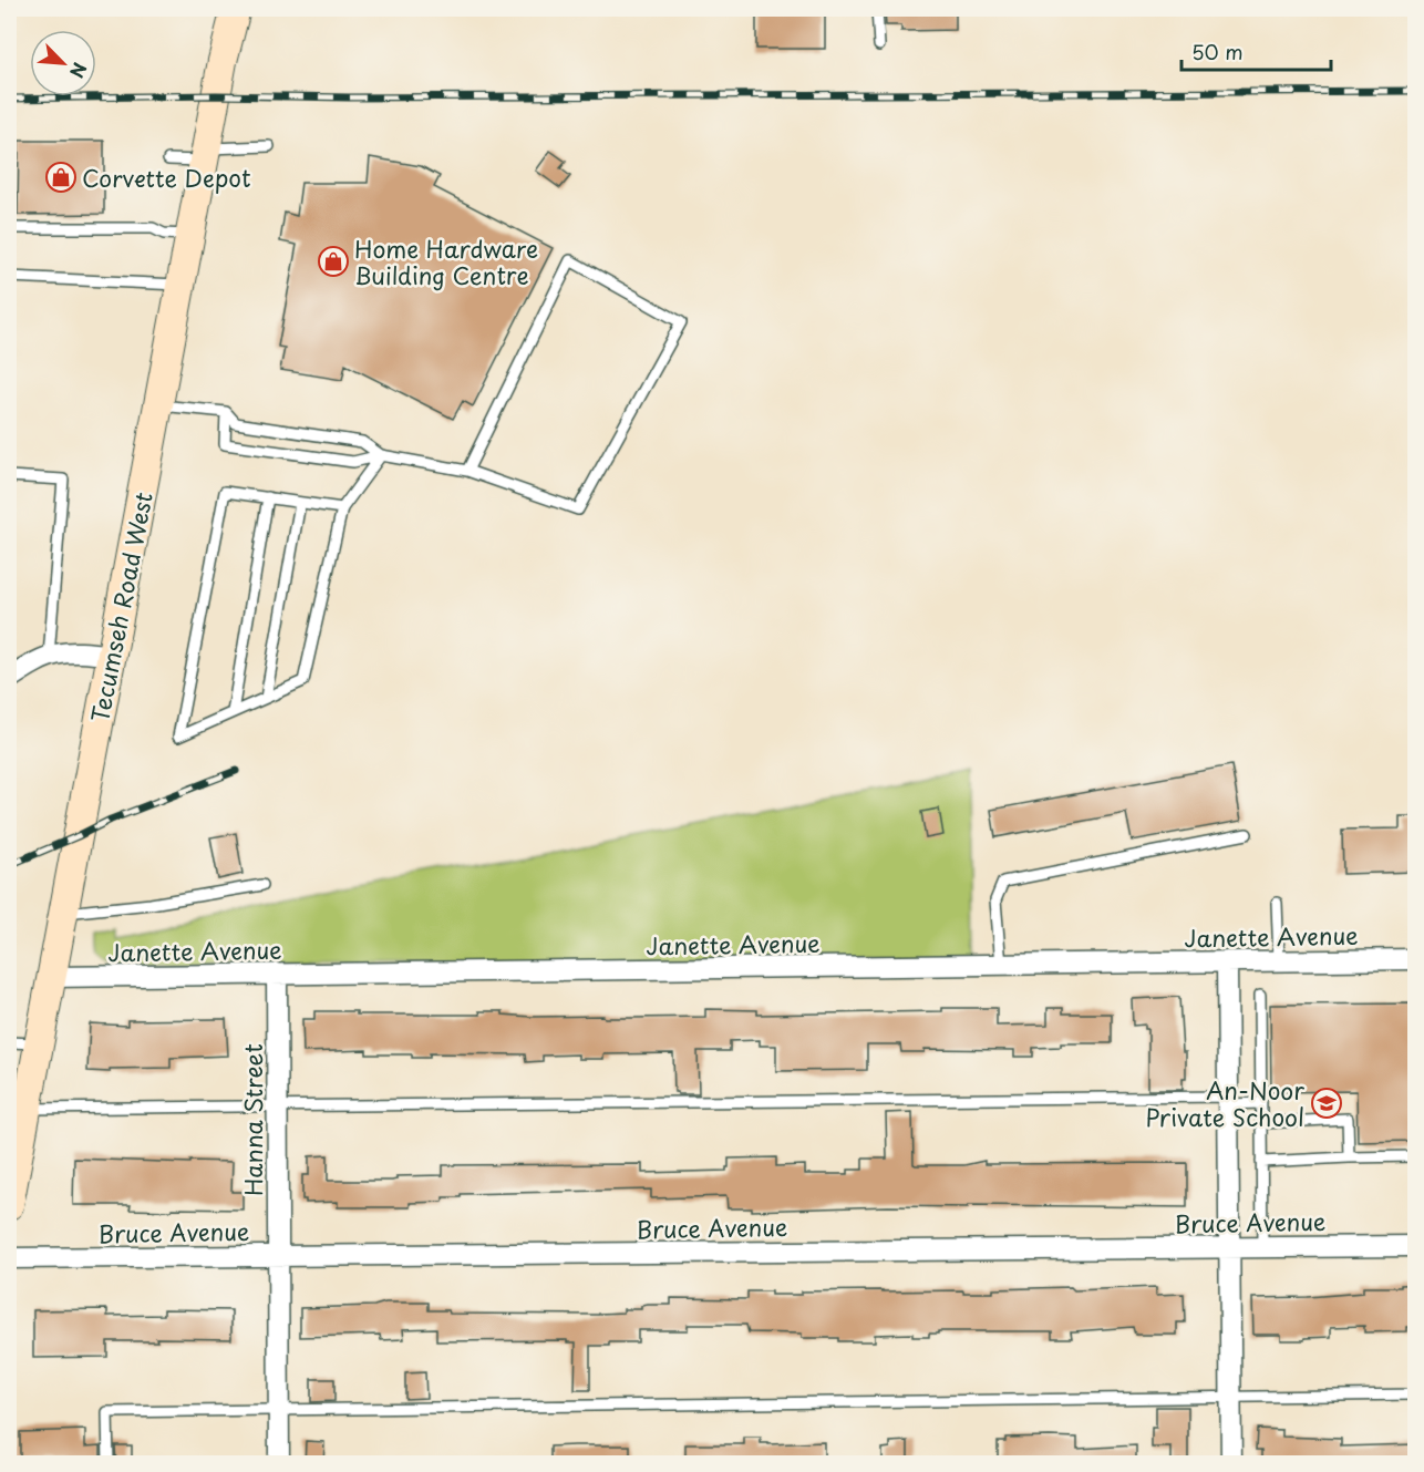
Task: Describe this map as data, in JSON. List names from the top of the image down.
{
  "streets": {
    "main road": ["Tecumseh Road West"],
    "street": ["Janette Avenue", "Hanna Street", "Bruce Avenue"]
  },
  "crossings": [
    ["Tecumseh Road West", "Janette Avenue"],
    ["Janette Avenue", "Hanna Street"],
    ["Hanna Street", "Bruce Avenue"]
  ],
  "places": {
    "shop": ["Corvette Depot", "Home Hardware Building Centre"],
    "school or university": ["An-Noor Private School"]
  },
  "scale_bar": "50 m",
  "north": "bottom right"
}
